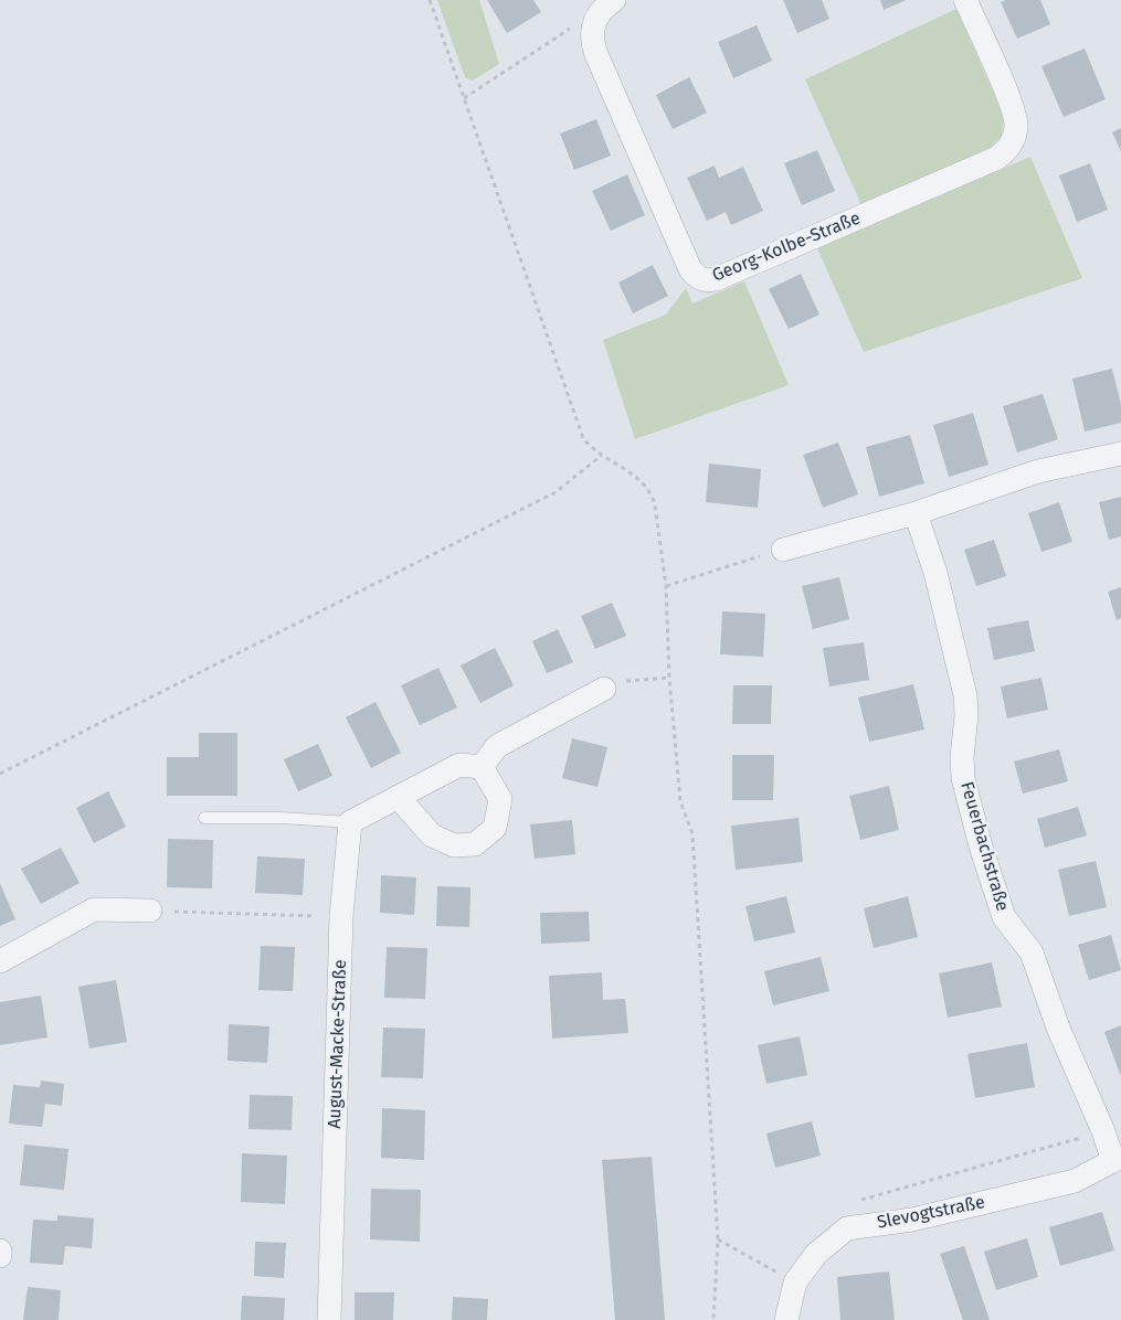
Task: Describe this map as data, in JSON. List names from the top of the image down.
{
  "streets": {
    "street": [
      "Georg-Kolbe-Straße",
      "Feuerbachstraße",
      "August-Macke-Straße",
      "Slevogtstraße"
    ]
  },
  "crossings": [
    ["Feuerbachstraße", "Slevogtstraße"]
  ]
}
